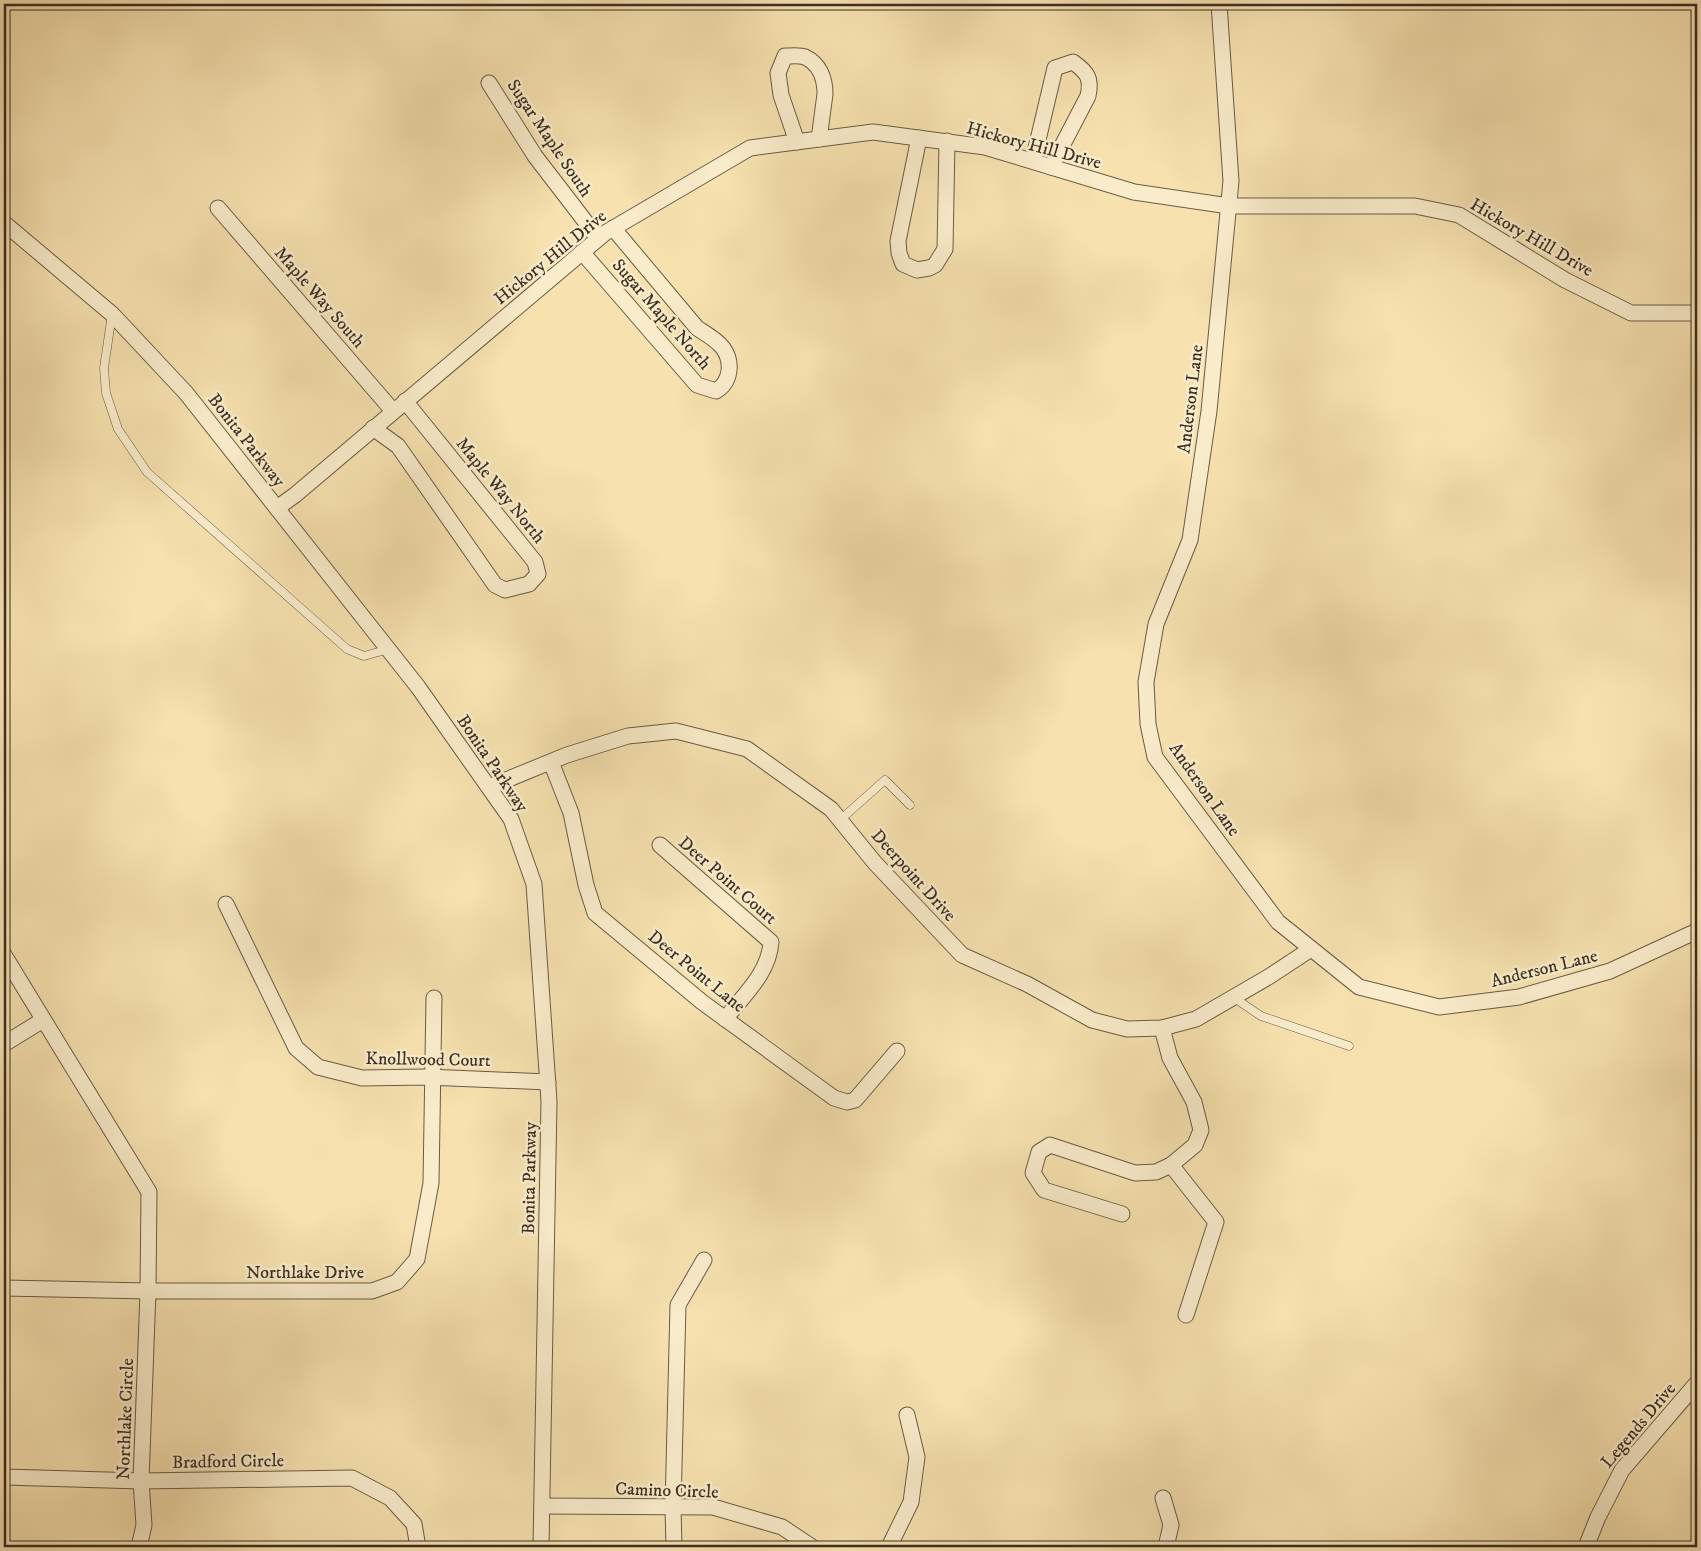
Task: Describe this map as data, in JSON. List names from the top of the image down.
{
  "streets": {
    "street": [
      "Sugar Maple South",
      "Hickory Hill Drive",
      "Maple Way South",
      "Sugar Maple North",
      "Anderson Lane",
      "Bonita Parkway",
      "Maple Way North",
      "Deerpoint Drive",
      "Deer Point Court",
      "Deer Point Lane",
      "Knollwood Court",
      "Northlake Drive",
      "Northlake Circle",
      "Legends Drive",
      "Bradford Circle",
      "Camino Circle"
    ]
  },
  "crossings": [
    ["Sugar Maple South", "Hickory Hill Drive"],
    ["Hickory Hill Drive", "Maple Way South"],
    ["Hickory Hill Drive", "Sugar Maple North"],
    ["Hickory Hill Drive", "Anderson Lane"],
    ["Hickory Hill Drive", "Bonita Parkway"],
    ["Hickory Hill Drive", "Maple Way North"],
    ["Anderson Lane", "Deerpoint Drive"],
    ["Bonita Parkway", "Deerpoint Drive"],
    ["Bonita Parkway", "Knollwood Court"],
    ["Bonita Parkway", "Camino Circle"],
    ["Deerpoint Drive", "Deer Point Lane"],
    ["Deer Point Court", "Deer Point Lane"],
    ["Knollwood Court", "Northlake Drive"],
    ["Northlake Drive", "Northlake Circle"],
    ["Northlake Circle", "Bradford Circle"]
  ]
}
